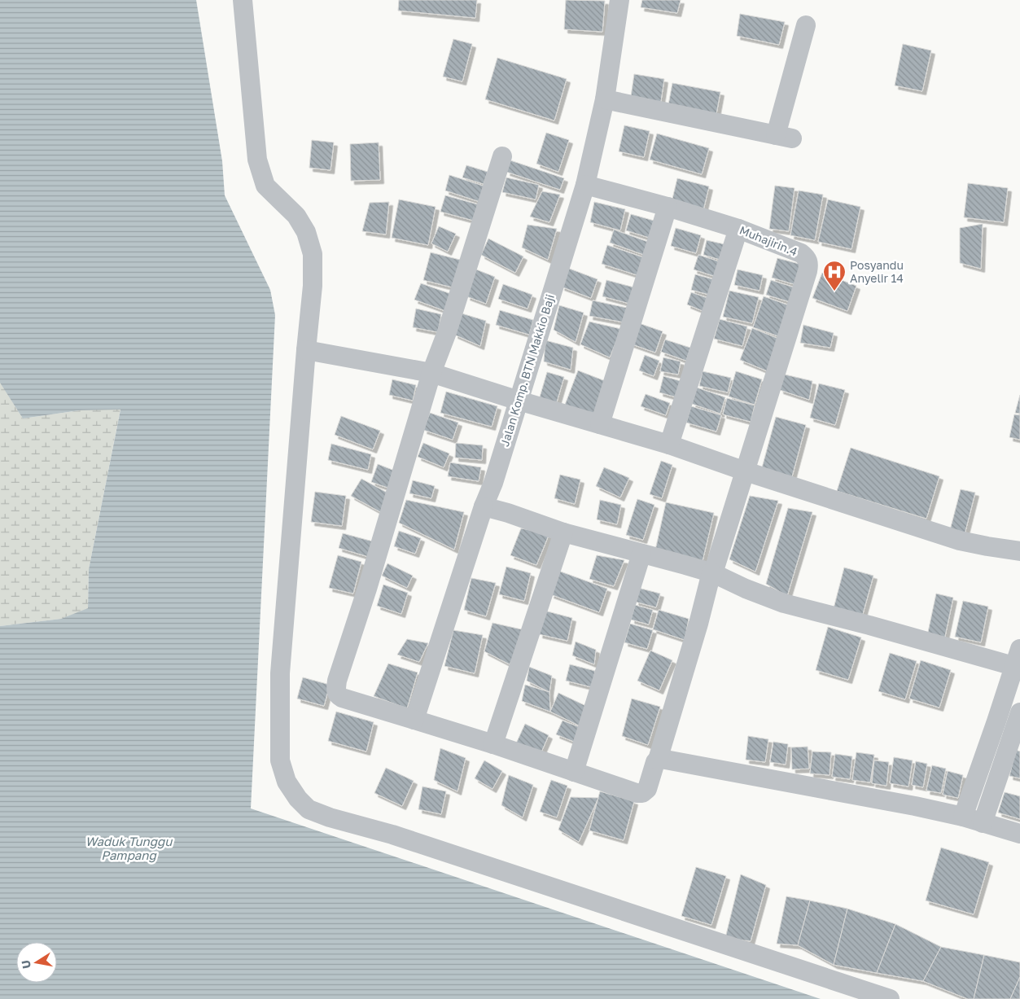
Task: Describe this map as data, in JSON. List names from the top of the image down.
{
  "streets": {
    "street": ["Muhajirin.4", "Jalan Komp. BTN Makkio Baji"]
  },
  "crossings": [
    ["Muhajirin.4", "Jalan Komp. BTN Makkio Baji"]
  ],
  "water": ["Waduk Tunggu Pampang"],
  "places": {
    "hospital": ["Posyandu Anyelir 14"]
  },
  "north": "left"
}
